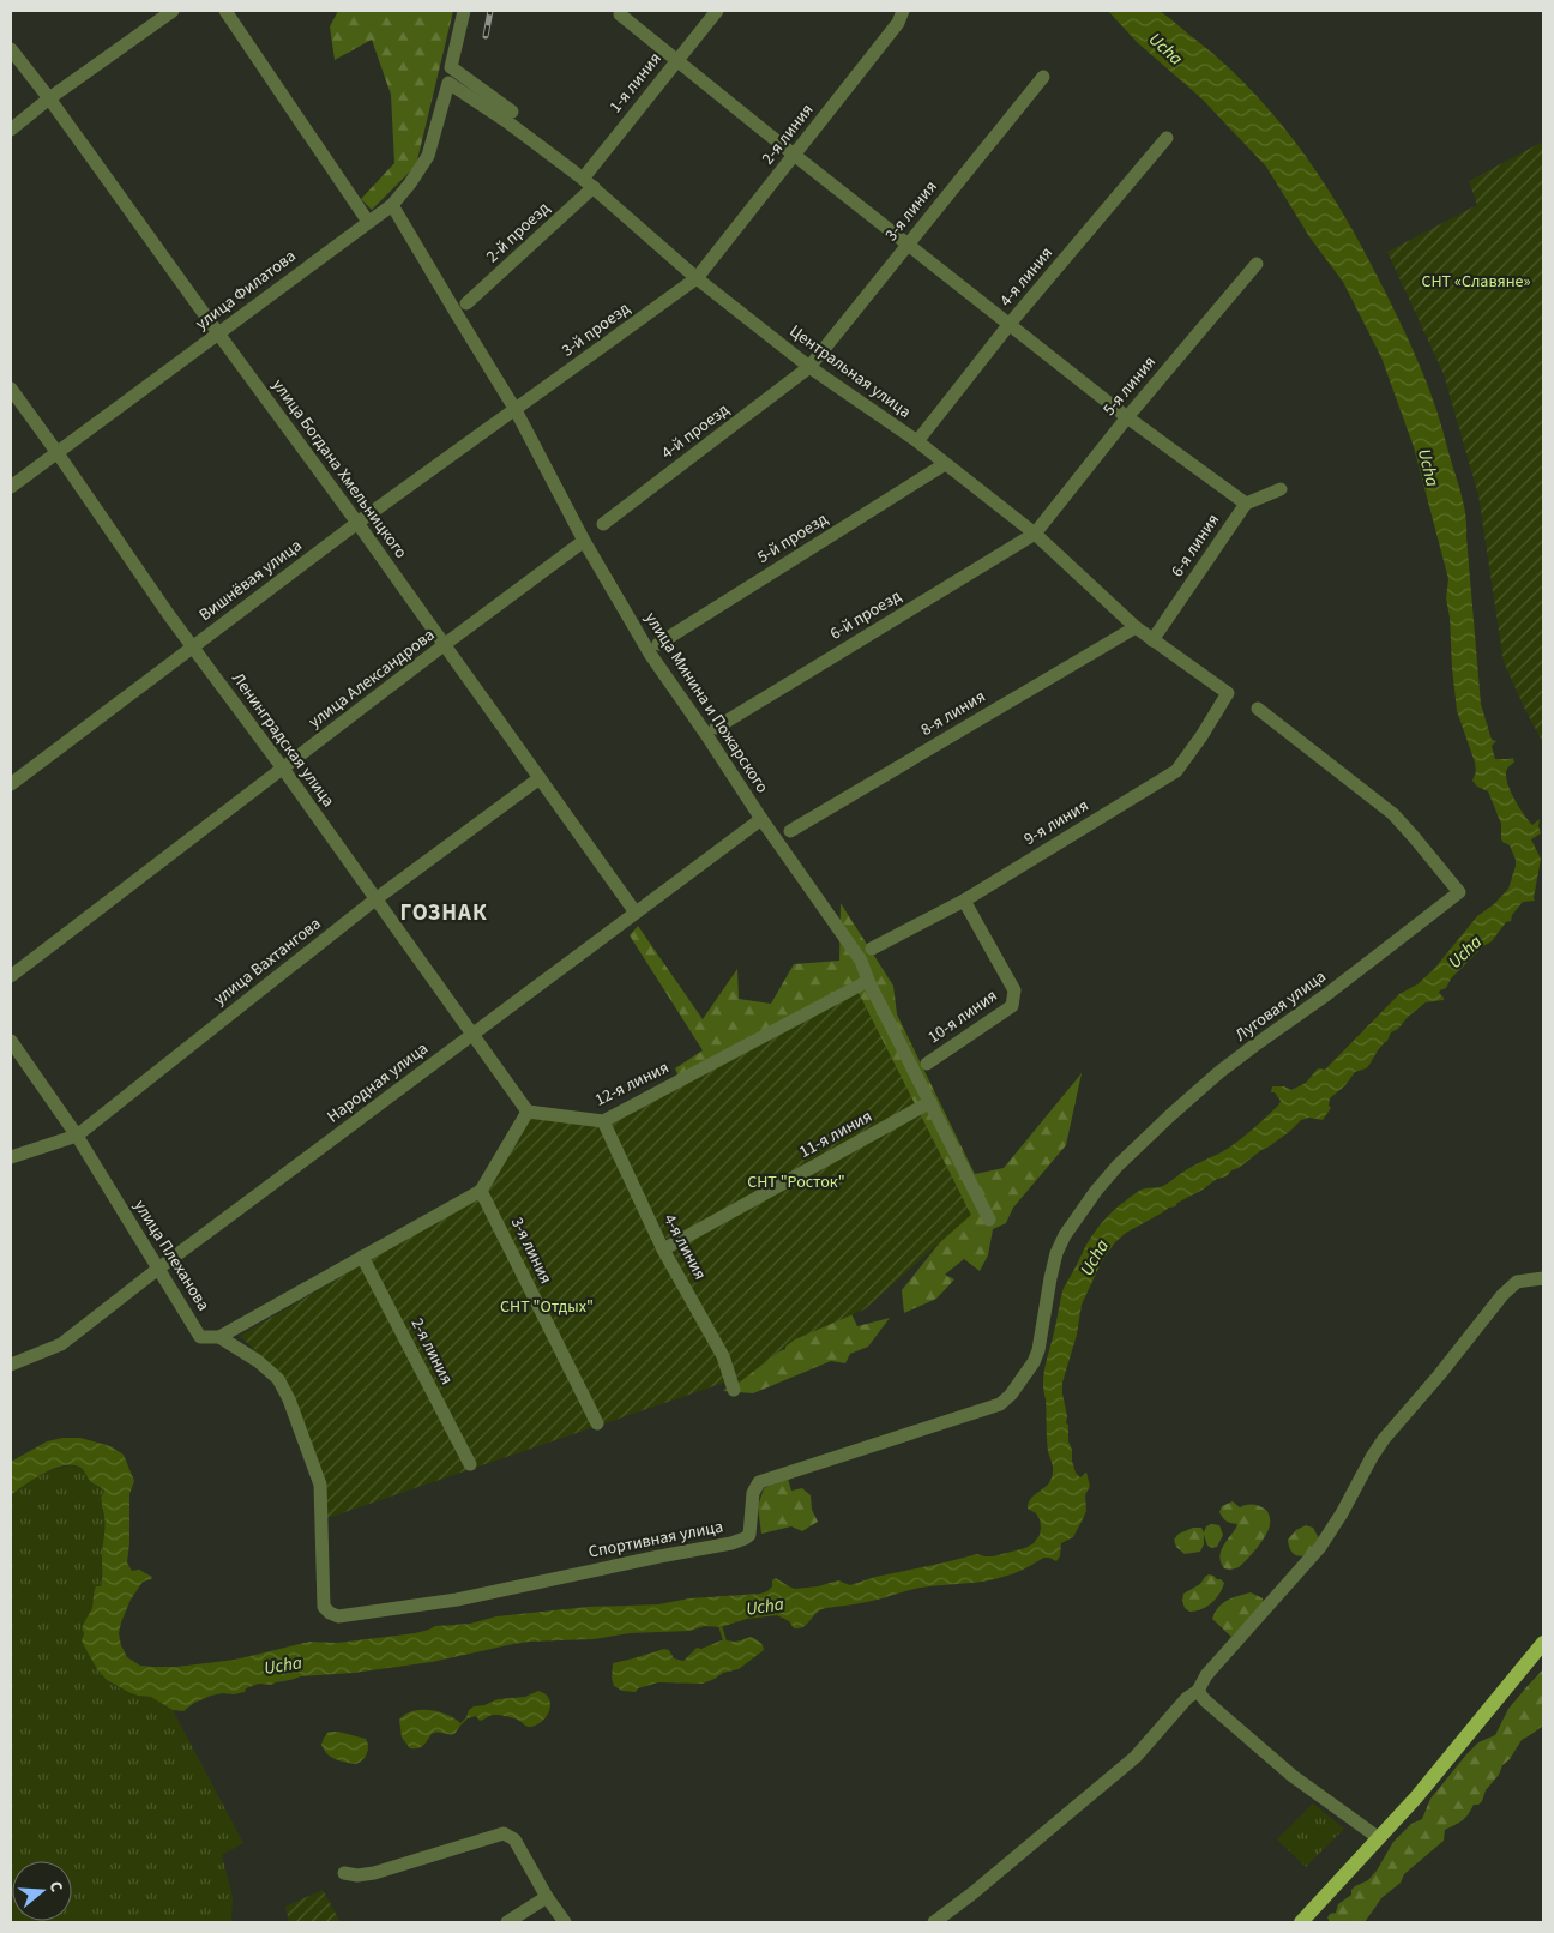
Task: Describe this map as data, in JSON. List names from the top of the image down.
{
  "streets": {
    "street": [
      "1-я линия",
      "2-я линия",
      "3-я линия",
      "2-й проезд",
      "4-я линия",
      "улица Филатова",
      "3-й проезд",
      "Центральная улица",
      "5-я линия",
      "4-й проезд",
      "улица Богдана Хмельницкого",
      "5-й проезд",
      "6-я линия",
      "Вишнёвая улица",
      "6-й проезд",
      "улица Александрова",
      "улица Минина и Пожарского",
      "8-я линия",
      "Ленинградская улица",
      "9-я линия",
      "улица Вахтангова",
      "Луговая улица",
      "10-я линия",
      "Народная улица",
      "12-я линия",
      "11-я линия",
      "улица Плеханова",
      "Спортивная улица"
    ]
  },
  "crossings": [
    ["1-я линия", "Центральная улица"],
    ["2-я линия", "3-й проезд"],
    ["2-я линия", "Центральная улица"],
    ["3-я линия", "Центральная улица"],
    ["3-я линия", "4-й проезд"],
    ["2-й проезд", "Центральная улица"],
    ["4-я линия", "Центральная улица"],
    ["4-я линия", "12-я линия"],
    ["4-я линия", "11-я линия"],
    ["улица Филатова", "Центральная улица"],
    ["улица Филатова", "улица Богдана Хмельницкого"],
    ["улица Филатова", "улица Минина и Пожарского"],
    ["улица Филатова", "Ленинградская улица"],
    ["3-й проезд", "Центральная улица"],
    ["3-й проезд", "Вишнёвая улица"],
    ["3-й проезд", "улица Минина и Пожарского"],
    ["Центральная улица", "5-я линия"],
    ["Центральная улица", "4-й проезд"],
    ["Центральная улица", "5-й проезд"],
    ["Центральная улица", "6-я линия"],
    ["Центральная улица", "6-й проезд"],
    ["Центральная улица", "8-я линия"],
    ["Центральная улица", "9-я линия"],
    ["5-я линия", "6-й проезд"],
    ["улица Богдана Хмельницкого", "Вишнёвая улица"],
    ["улица Богдана Хмельницкого", "улица Александрова"],
    ["улица Богдана Хмельницкого", "улица Вахтангова"],
    ["улица Богдана Хмельницкого", "Народная улица"],
    ["Вишнёвая улица", "улица Минина и Пожарского"],
    ["Вишнёвая улица", "Ленинградская улица"],
    ["улица Александрова", "улица Минина и Пожарского"],
    ["улица Александрова", "Ленинградская улица"],
    ["улица Минина и Пожарского", "Народная улица"],
    ["улица Минина и Пожарского", "12-я линия"],
    ["улица Минина и Пожарского", "11-я линия"],
    ["Ленинградская улица", "улица Вахтангова"],
    ["Ленинградская улица", "Народная улица"],
    ["Ленинградская улица", "12-я линия"],
    ["9-я линия", "10-я линия"],
    ["улица Вахтангова", "улица Плеханова"],
    ["Луговая улица", "Спортивная улица"],
    ["Народная улица", "улица Плеханова"],
    ["улица Плеханова", "Спортивная улица"]
  ],
  "districts": ["ГОЗНАК"],
  "water": ["Ucha"],
  "parks": ["СНТ «Славяне»", "СНТ \"Росток\"", "СНТ \"Отдых\""],
  "north": "right"
}
